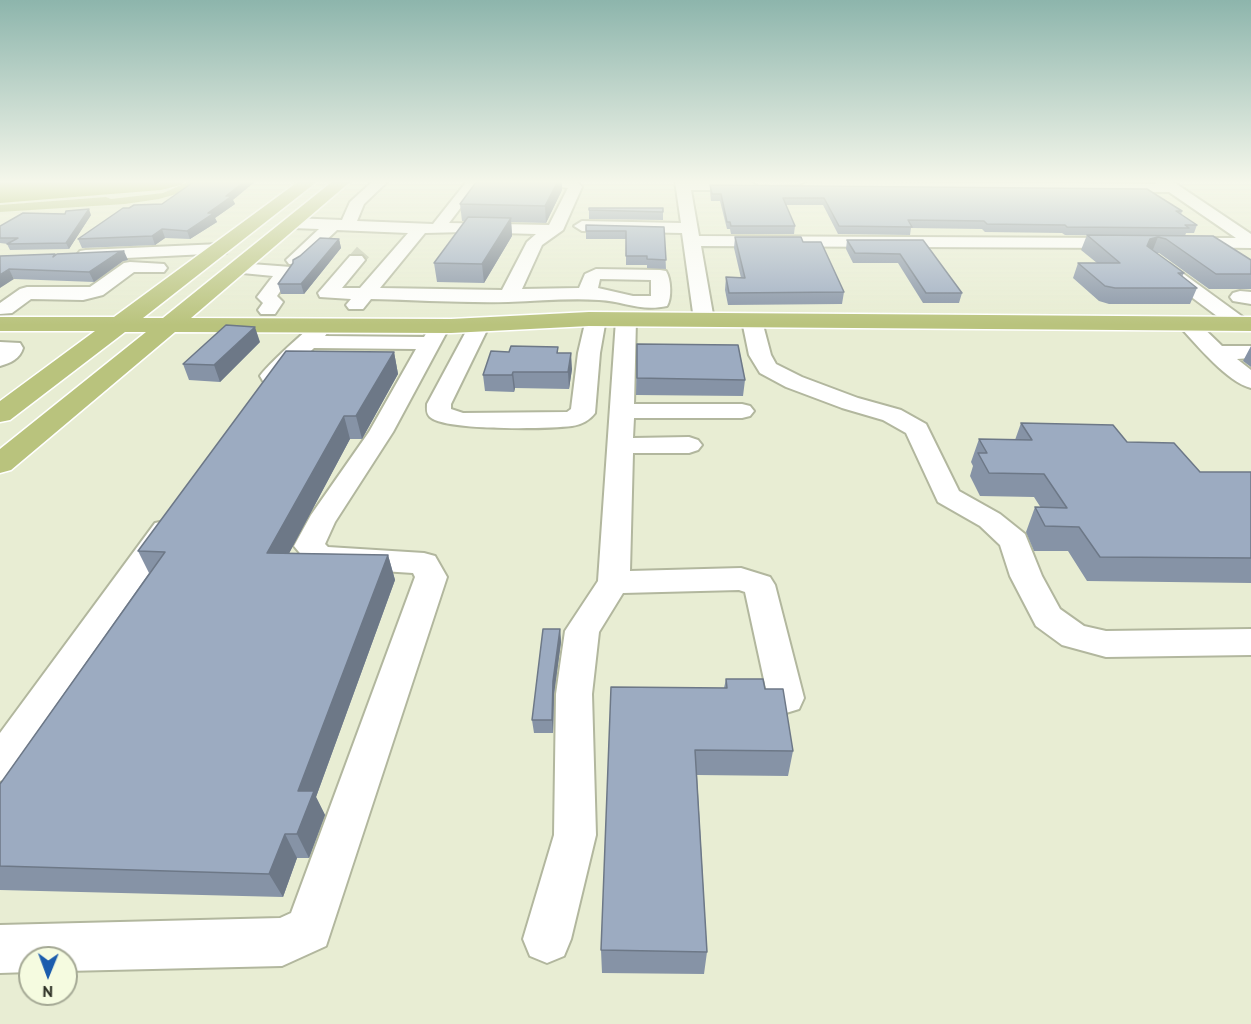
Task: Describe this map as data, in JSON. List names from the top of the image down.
{
  "north": "bottom"
}
